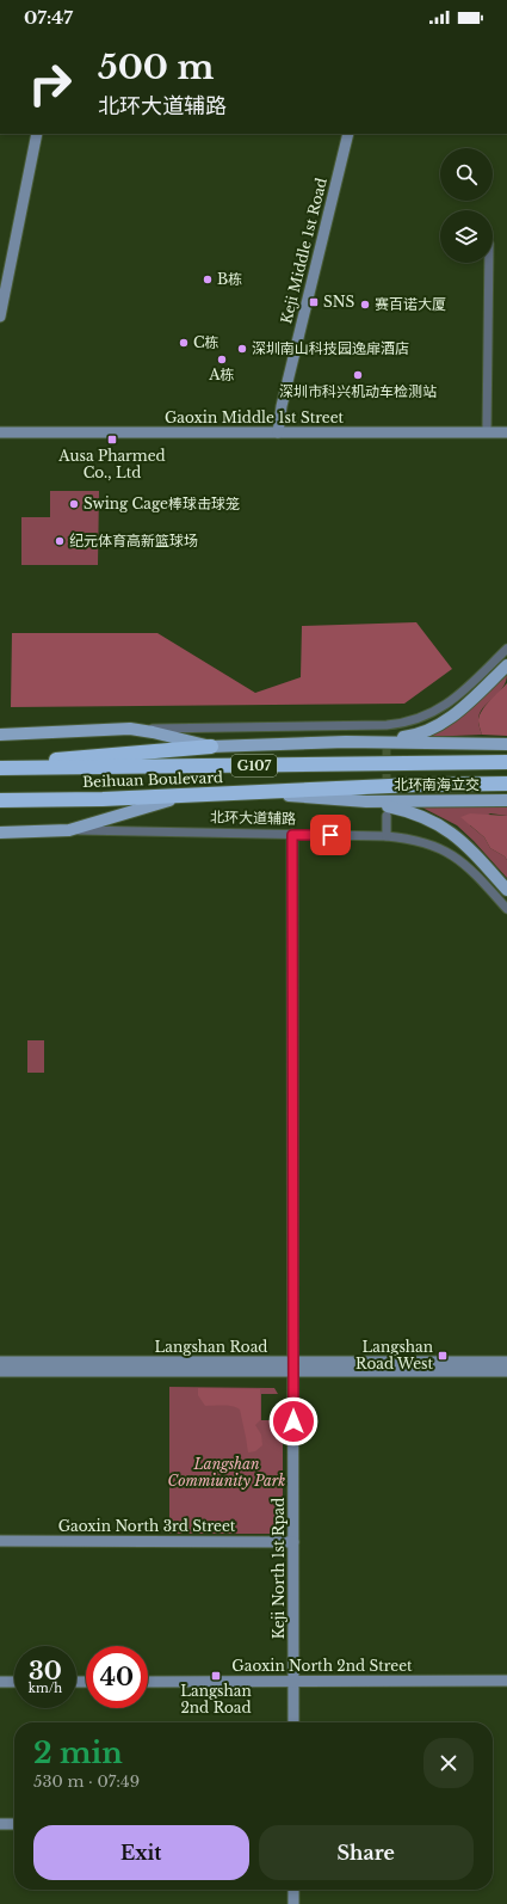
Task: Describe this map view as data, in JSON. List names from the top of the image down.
{
  "streets": {
    "highway": ["G107", "Beihuan Boulevard"],
    "main road": ["北环南海立交", "北环大道辅路"],
    "street": [
      "Keji Middle 1st Road",
      "Gaoxin Middle 1st Street",
      "Langshan Road",
      "Gaoxin North 3rd Street",
      "Keji North 1st Rpad",
      "Gaoxin North 2nd Street"
    ]
  },
  "crossings": [
    ["Keji Middle 1st Road", "Gaoxin Middle 1st Street"],
    ["Beihuan Boulevard", "北环大道辅路"],
    ["北环南海立交", "北环大道辅路"],
    ["北环大道辅路", "Keji North 1st Rpad"],
    ["Langshan Road", "Keji North 1st Rpad"],
    ["Gaoxin North 3rd Street", "Keji North 1st Rpad"],
    ["Keji North 1st Rpad", "Gaoxin North 2nd Street"]
  ],
  "parks": ["Langshan Commiunity Park"],
  "places": {
    "other": [
      "B栋",
      "赛百诺大厦",
      "C栋",
      "深圳南山科技园逸扉酒店",
      "A栋",
      "深圳市科兴机动车检测站",
      "Swing Cage棒球击球笼",
      "纪元体育高新篮球场"
    ],
    "transit": [
      "SNS",
      "Ausa Pharmed Co., Ltd",
      "Langshan Road West",
      "Langshan 2nd Road"
    ]
  },
  "page": {
    "status": "07:47",
    "turn": ["500 m", "北环大道辅路"],
    "speed": "30 km/h",
    "limit": "40",
    "heading": ["2 min", "530 m · 07:49"],
    "buttons": ["Exit", "Share"]
  }
}
